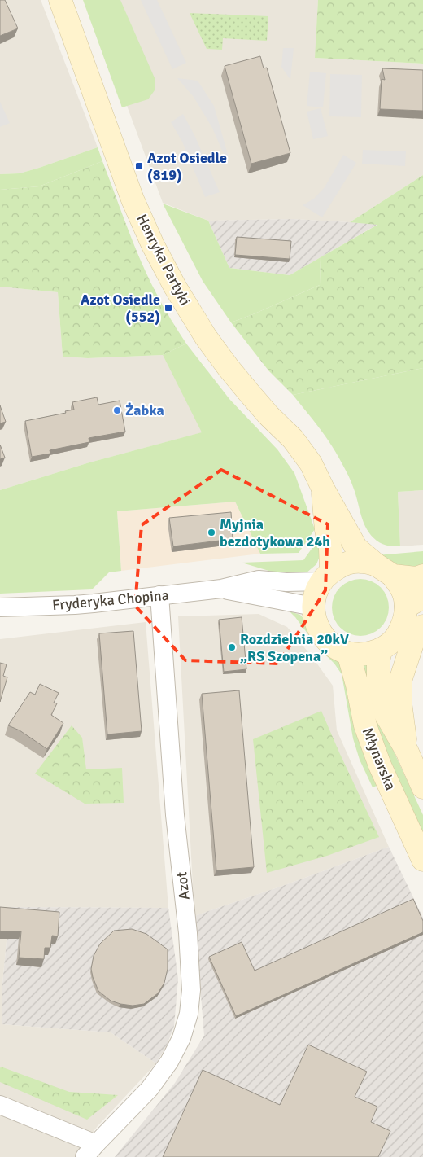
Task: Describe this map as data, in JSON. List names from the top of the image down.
{
  "streets": {
    "main road": ["Henryka Partyki", "Fryderyka Chopina", "Młynarska"],
    "street": ["Azot"]
  },
  "crossings": [
    ["Fryderyka Chopina", "Młynarska"],
    ["Fryderyka Chopina", "Azot"]
  ],
  "places": {
    "transit": ["Azot Osiedle (819)", "Azot Osiedle (552)"],
    "other": ["Żabka", "Myjnia bezdotykowa 24h", "Rozdzielnia 20kV „RS Szopena”"]
  }
}
